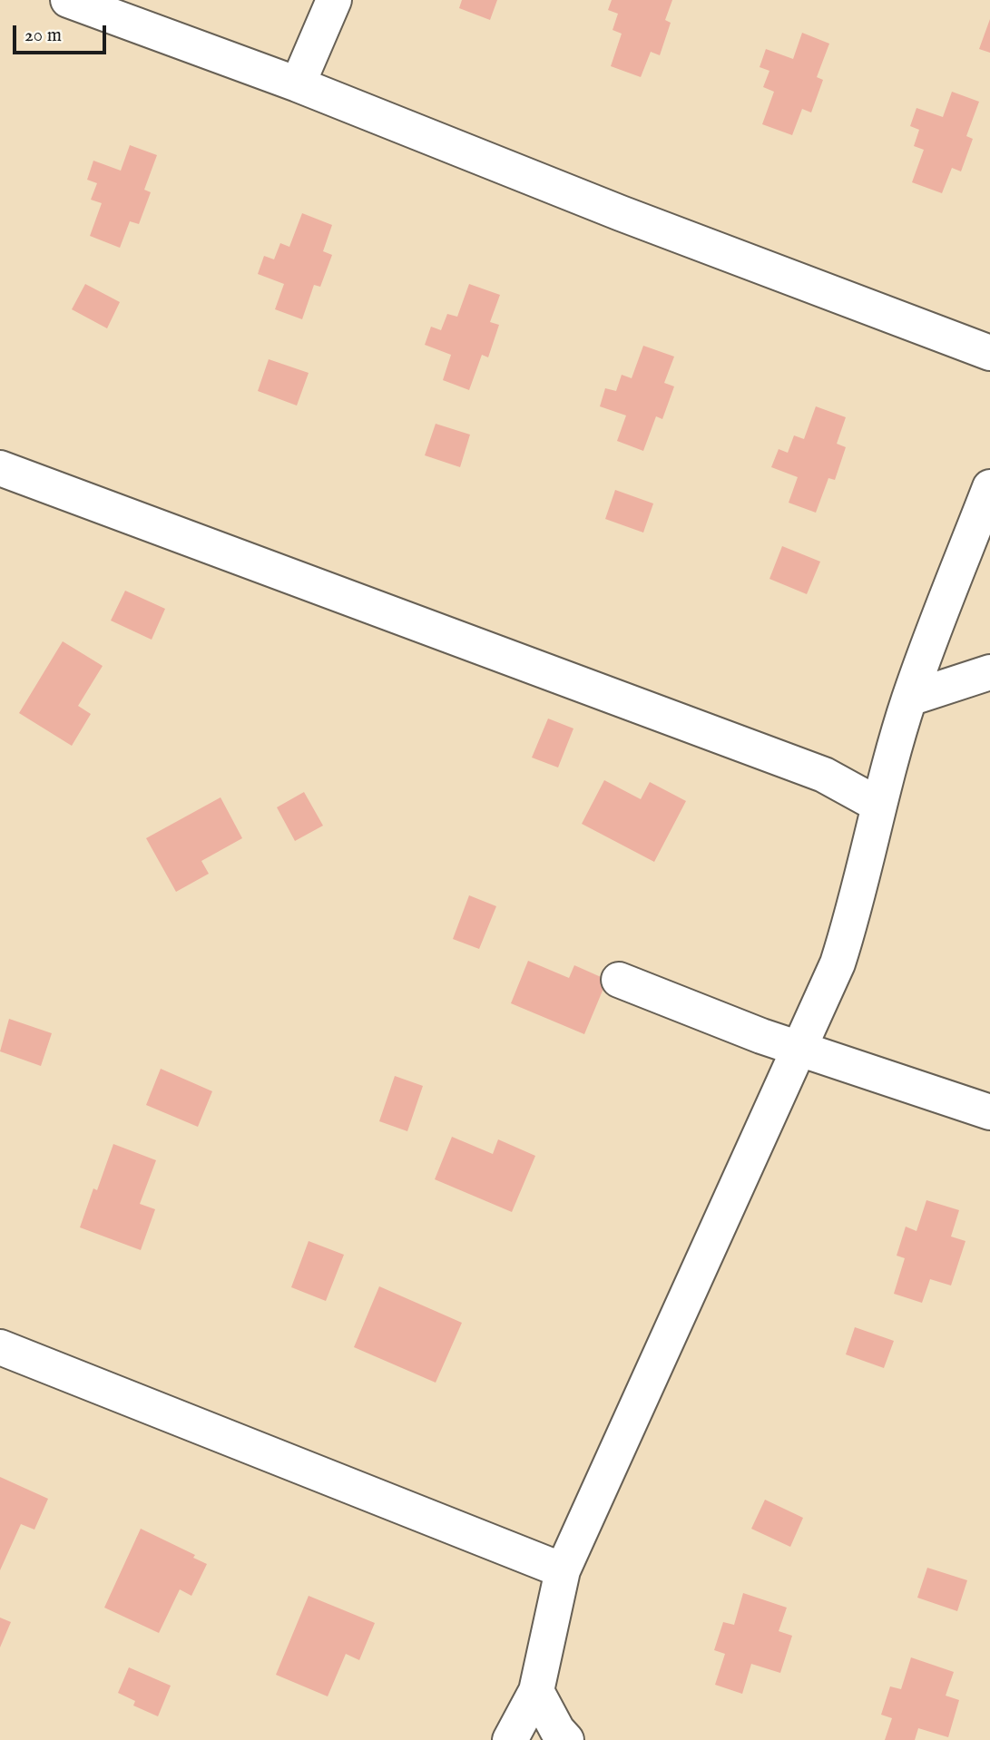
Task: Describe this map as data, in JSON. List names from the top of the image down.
{
  "scale_bar": "20 m"
}
